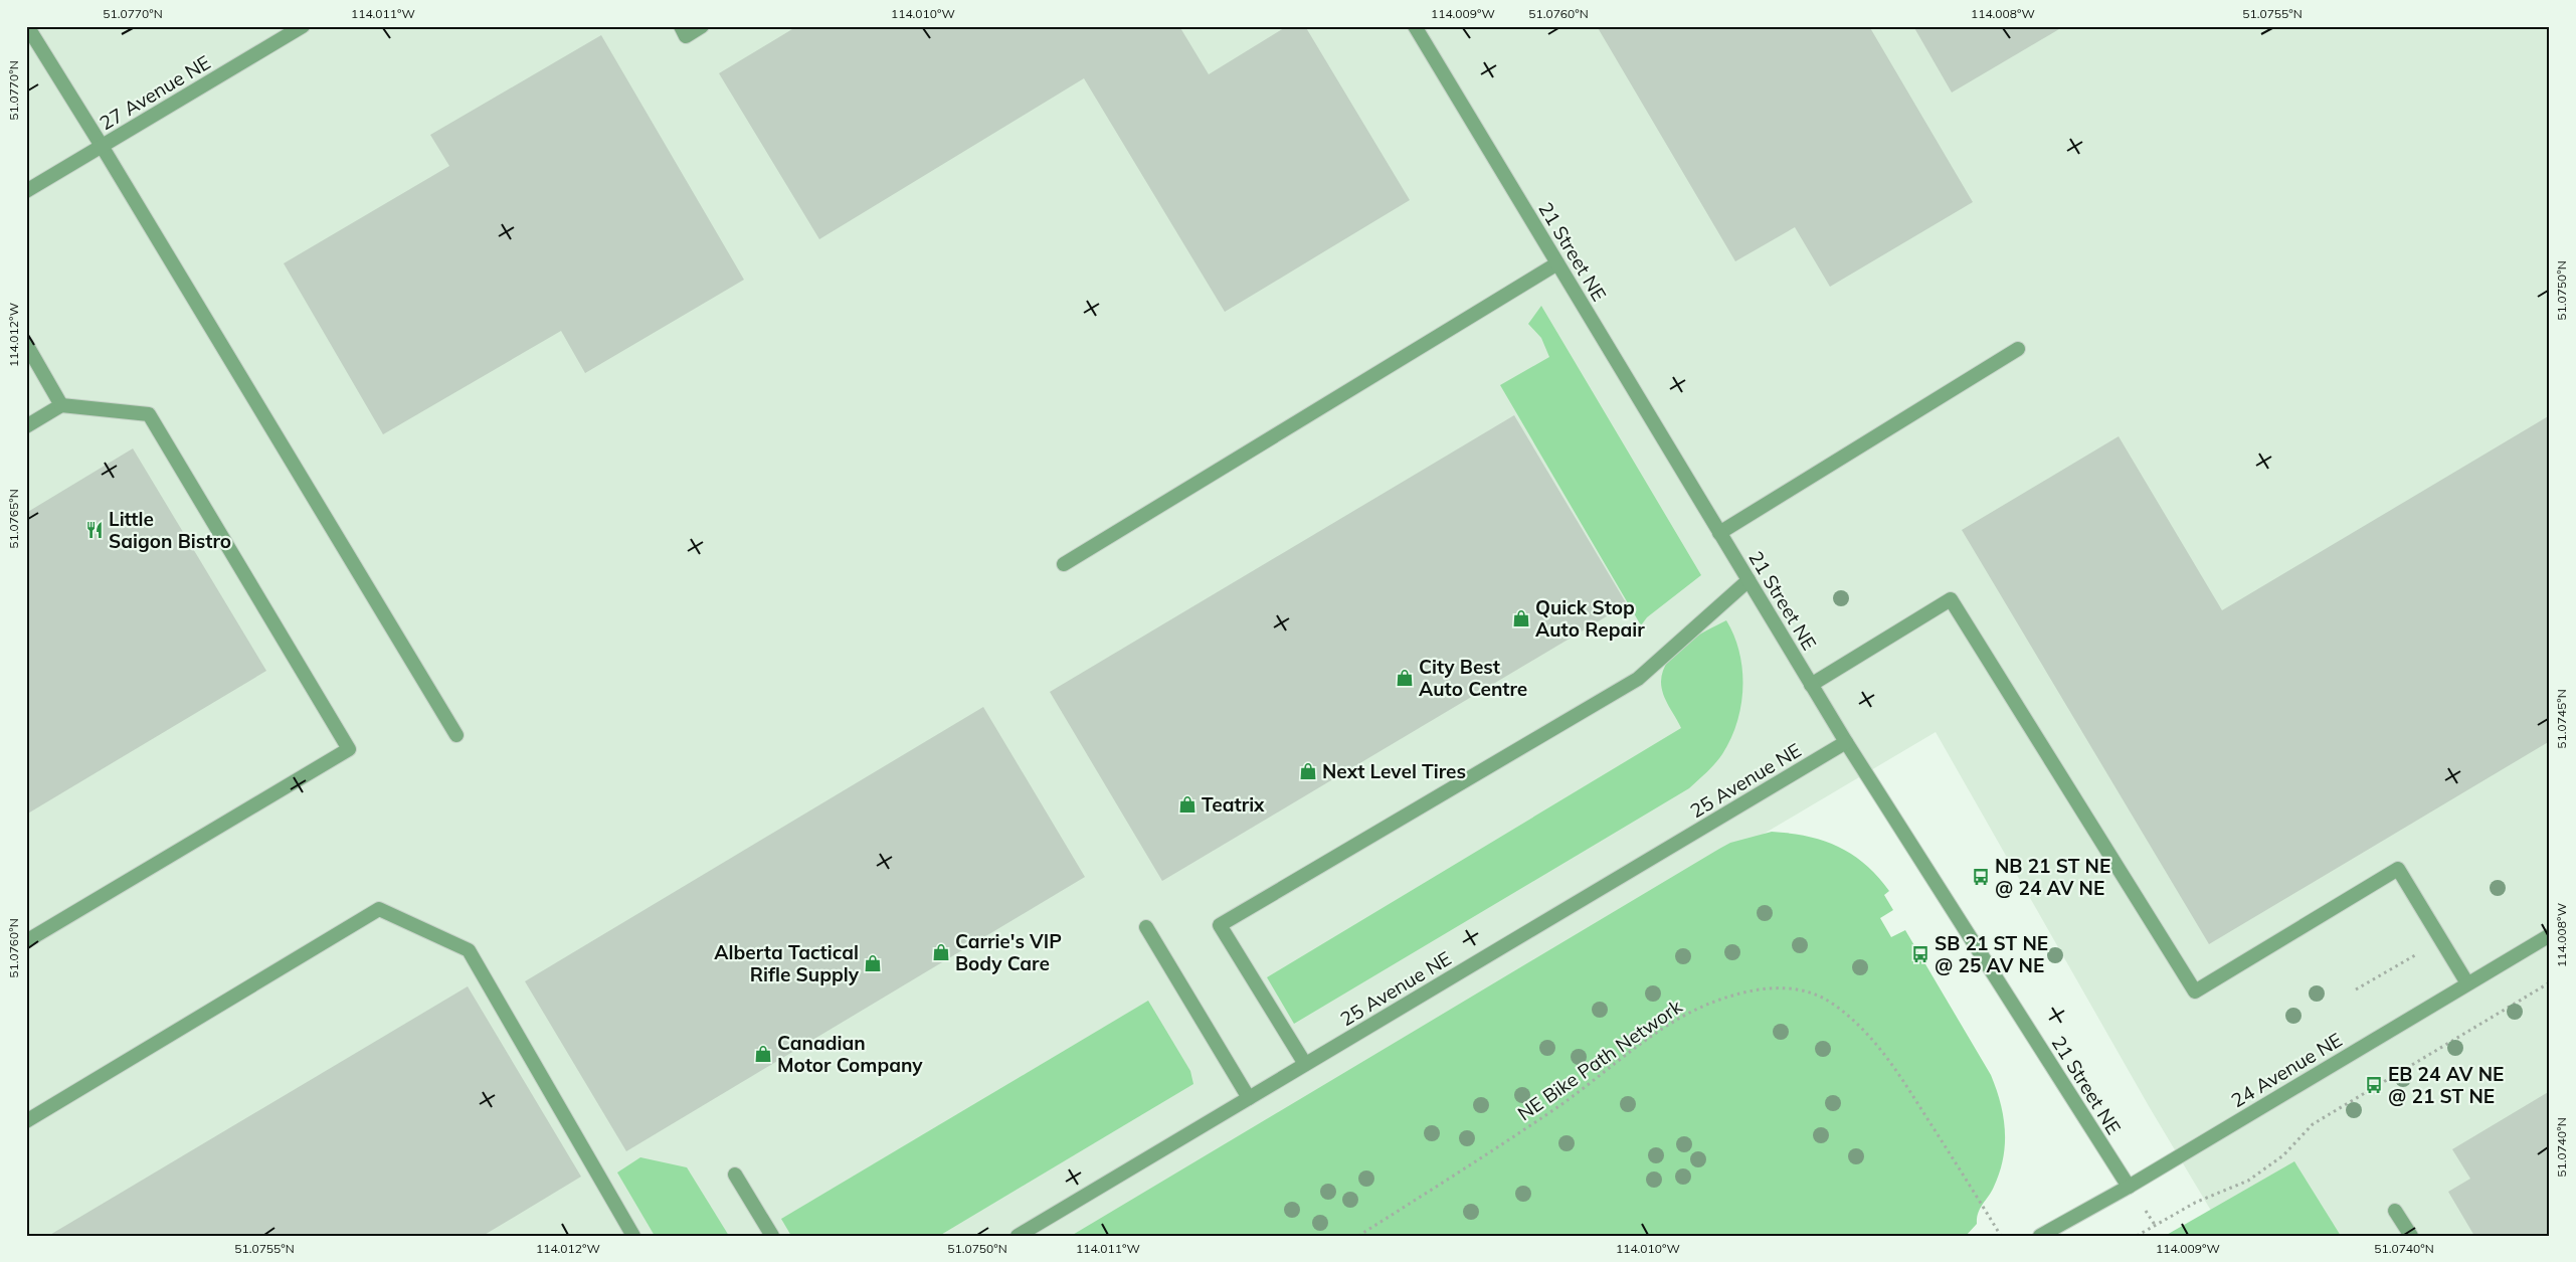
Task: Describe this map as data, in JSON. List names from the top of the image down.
{
  "streets": {
    "street": [
      "27 Avenue NE",
      "21 Street NE",
      "25 Avenue NE",
      "24 Avenue NE"
    ],
    "path": ["NE Bike Path Network"]
  },
  "crossings": [
    ["21 Street NE", "25 Avenue NE"],
    ["21 Street NE", "24 Avenue NE"]
  ],
  "places": {
    "restaurant": ["Little Saigon Bistro"],
    "shop": [
      "Quick Stop Auto Repair",
      "City Best Auto Centre",
      "Next Level Tires",
      "Teatrix",
      "Carrie's VIP Body Care",
      "Alberta Tactical Rifle Supply",
      "Canadian Motor Company"
    ],
    "bus stop": ["NB 21 ST NE @ 24 AV NE", "SB 21 ST NE @ 25 AV NE", "EB 24 AV NE @ 21 ST NE"]
  },
  "coordinates": [
    "51.0770°N",
    "114.011°W",
    "114.010°W",
    "114.009°W",
    "51.0760°N",
    "114.008°W",
    "51.0755°N",
    "51.0750°N",
    "114.012°W",
    "51.0765°N",
    "51.0745°N",
    "51.0740°N"
  ]
}
